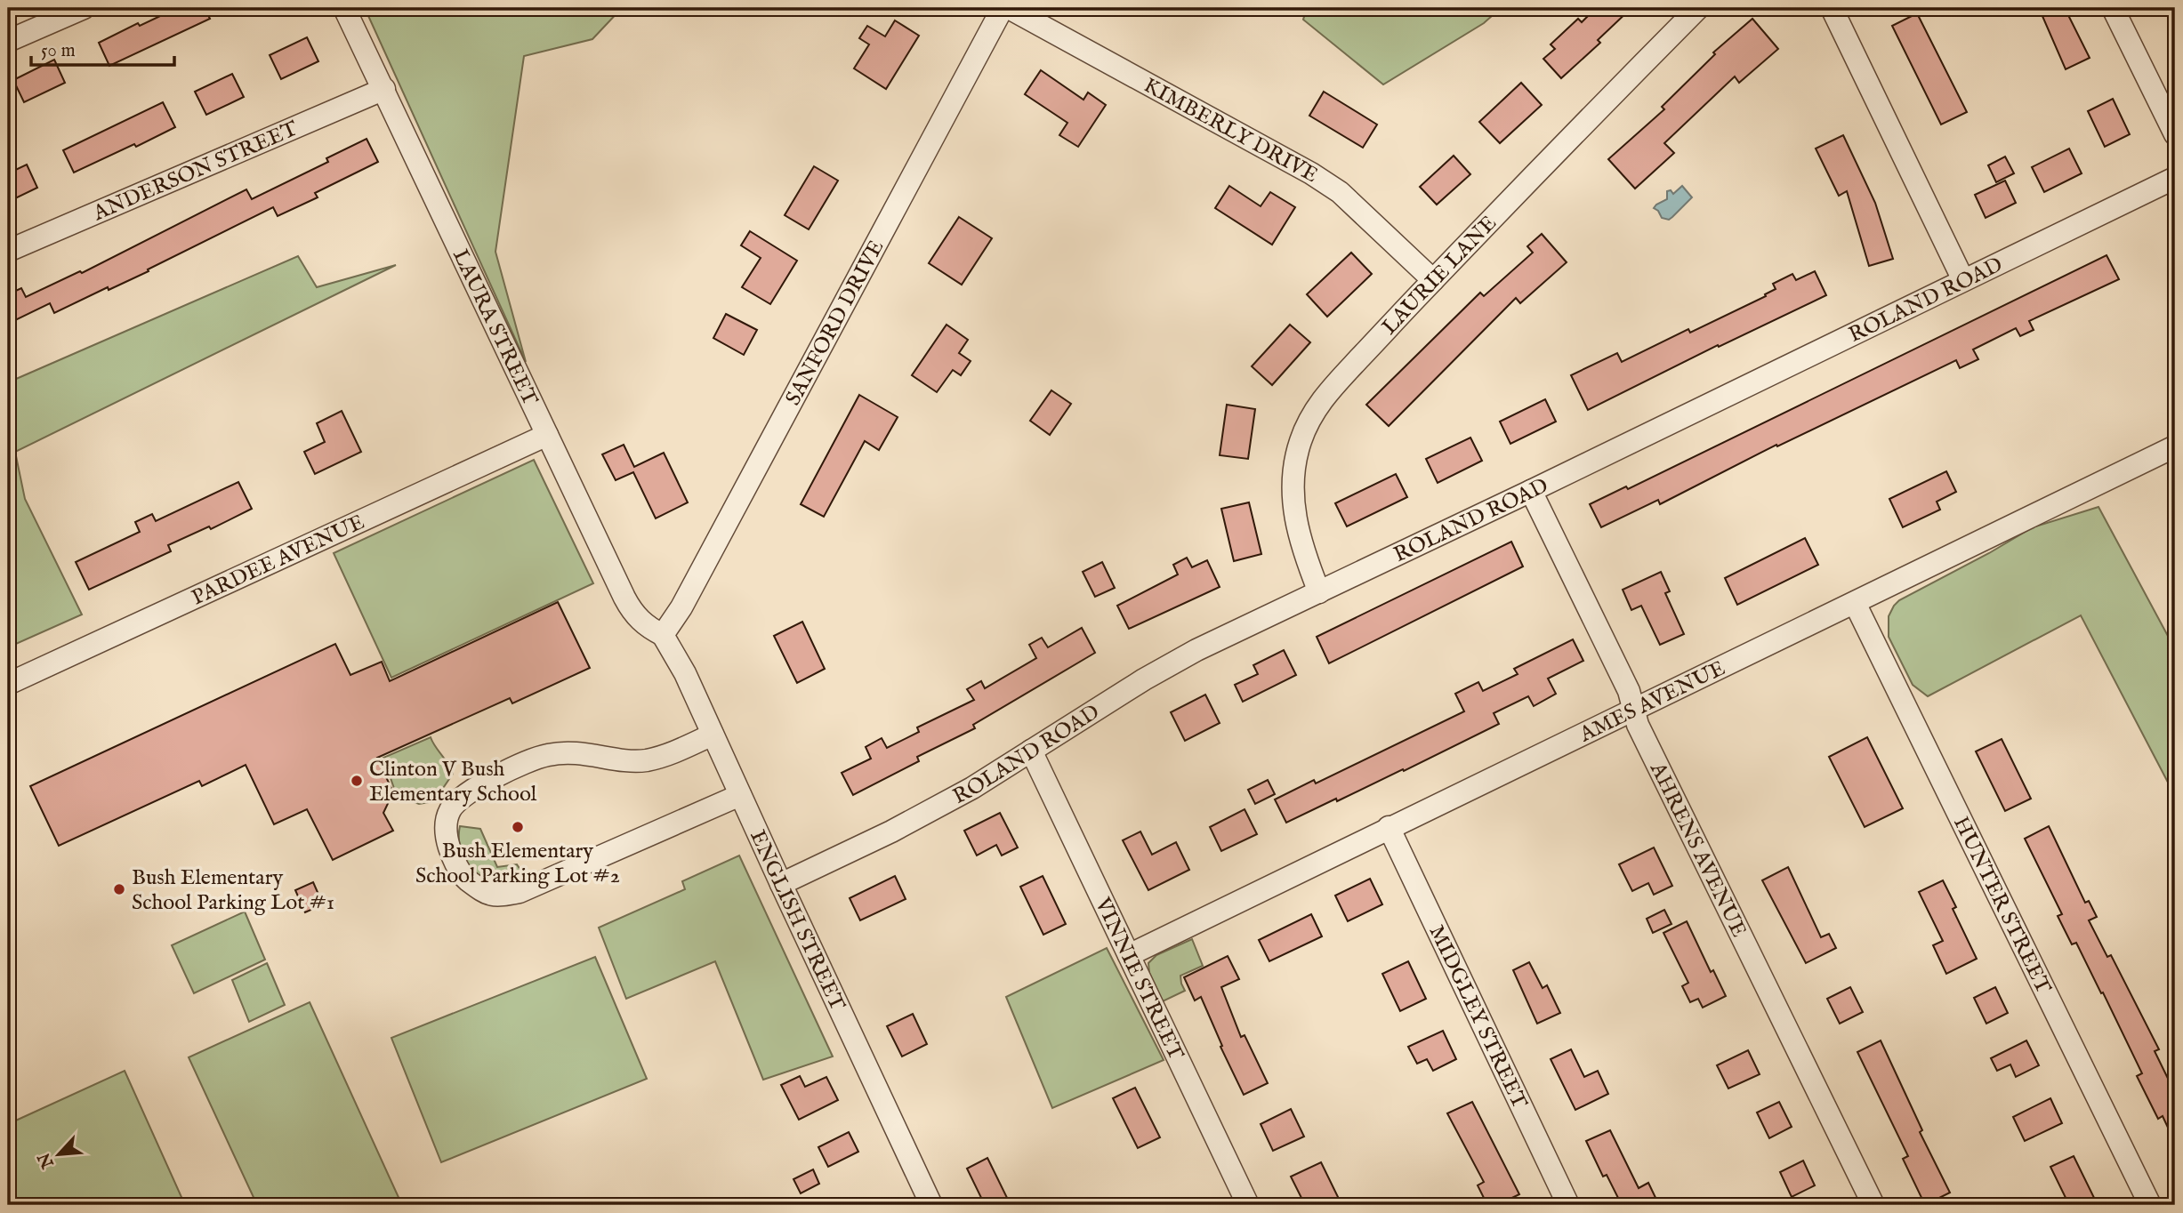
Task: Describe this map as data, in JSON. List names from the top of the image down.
{
  "streets": {
    "street": [
      "KIMBERLY DRIVE",
      "ANDERSON STREET",
      "LAURIE LANE",
      "ROLAND ROAD",
      "SANFORD DRIVE",
      "LAURA STREET",
      "PARDEE AVENUE",
      "AMES AVENUE",
      "AHRENS AVENUE",
      "HUNTER STREET",
      "ENGLISH STREET",
      "VINNIE STREET",
      "MIDGLEY STREET"
    ]
  },
  "crossings": [
    ["KIMBERLY DRIVE", "LAURIE LANE"],
    ["ANDERSON STREET", "LAURA STREET"],
    ["LAURIE LANE", "ROLAND ROAD"],
    ["ROLAND ROAD", "AHRENS AVENUE"],
    ["ROLAND ROAD", "ENGLISH STREET"],
    ["ROLAND ROAD", "VINNIE STREET"],
    ["SANFORD DRIVE", "LAURA STREET"],
    ["SANFORD DRIVE", "ENGLISH STREET"],
    ["LAURA STREET", "PARDEE AVENUE"],
    ["LAURA STREET", "ENGLISH STREET"],
    ["AMES AVENUE", "AHRENS AVENUE"],
    ["AMES AVENUE", "HUNTER STREET"],
    ["AMES AVENUE", "VINNIE STREET"],
    ["AMES AVENUE", "MIDGLEY STREET"]
  ],
  "places": ["Clinton V Bush Elementary School", "Bush Elementary School Parking Lot #2", "Bush Elementary School Parking Lot #1"],
  "scale_bar": "50 m",
  "north": "bottom left"
}
